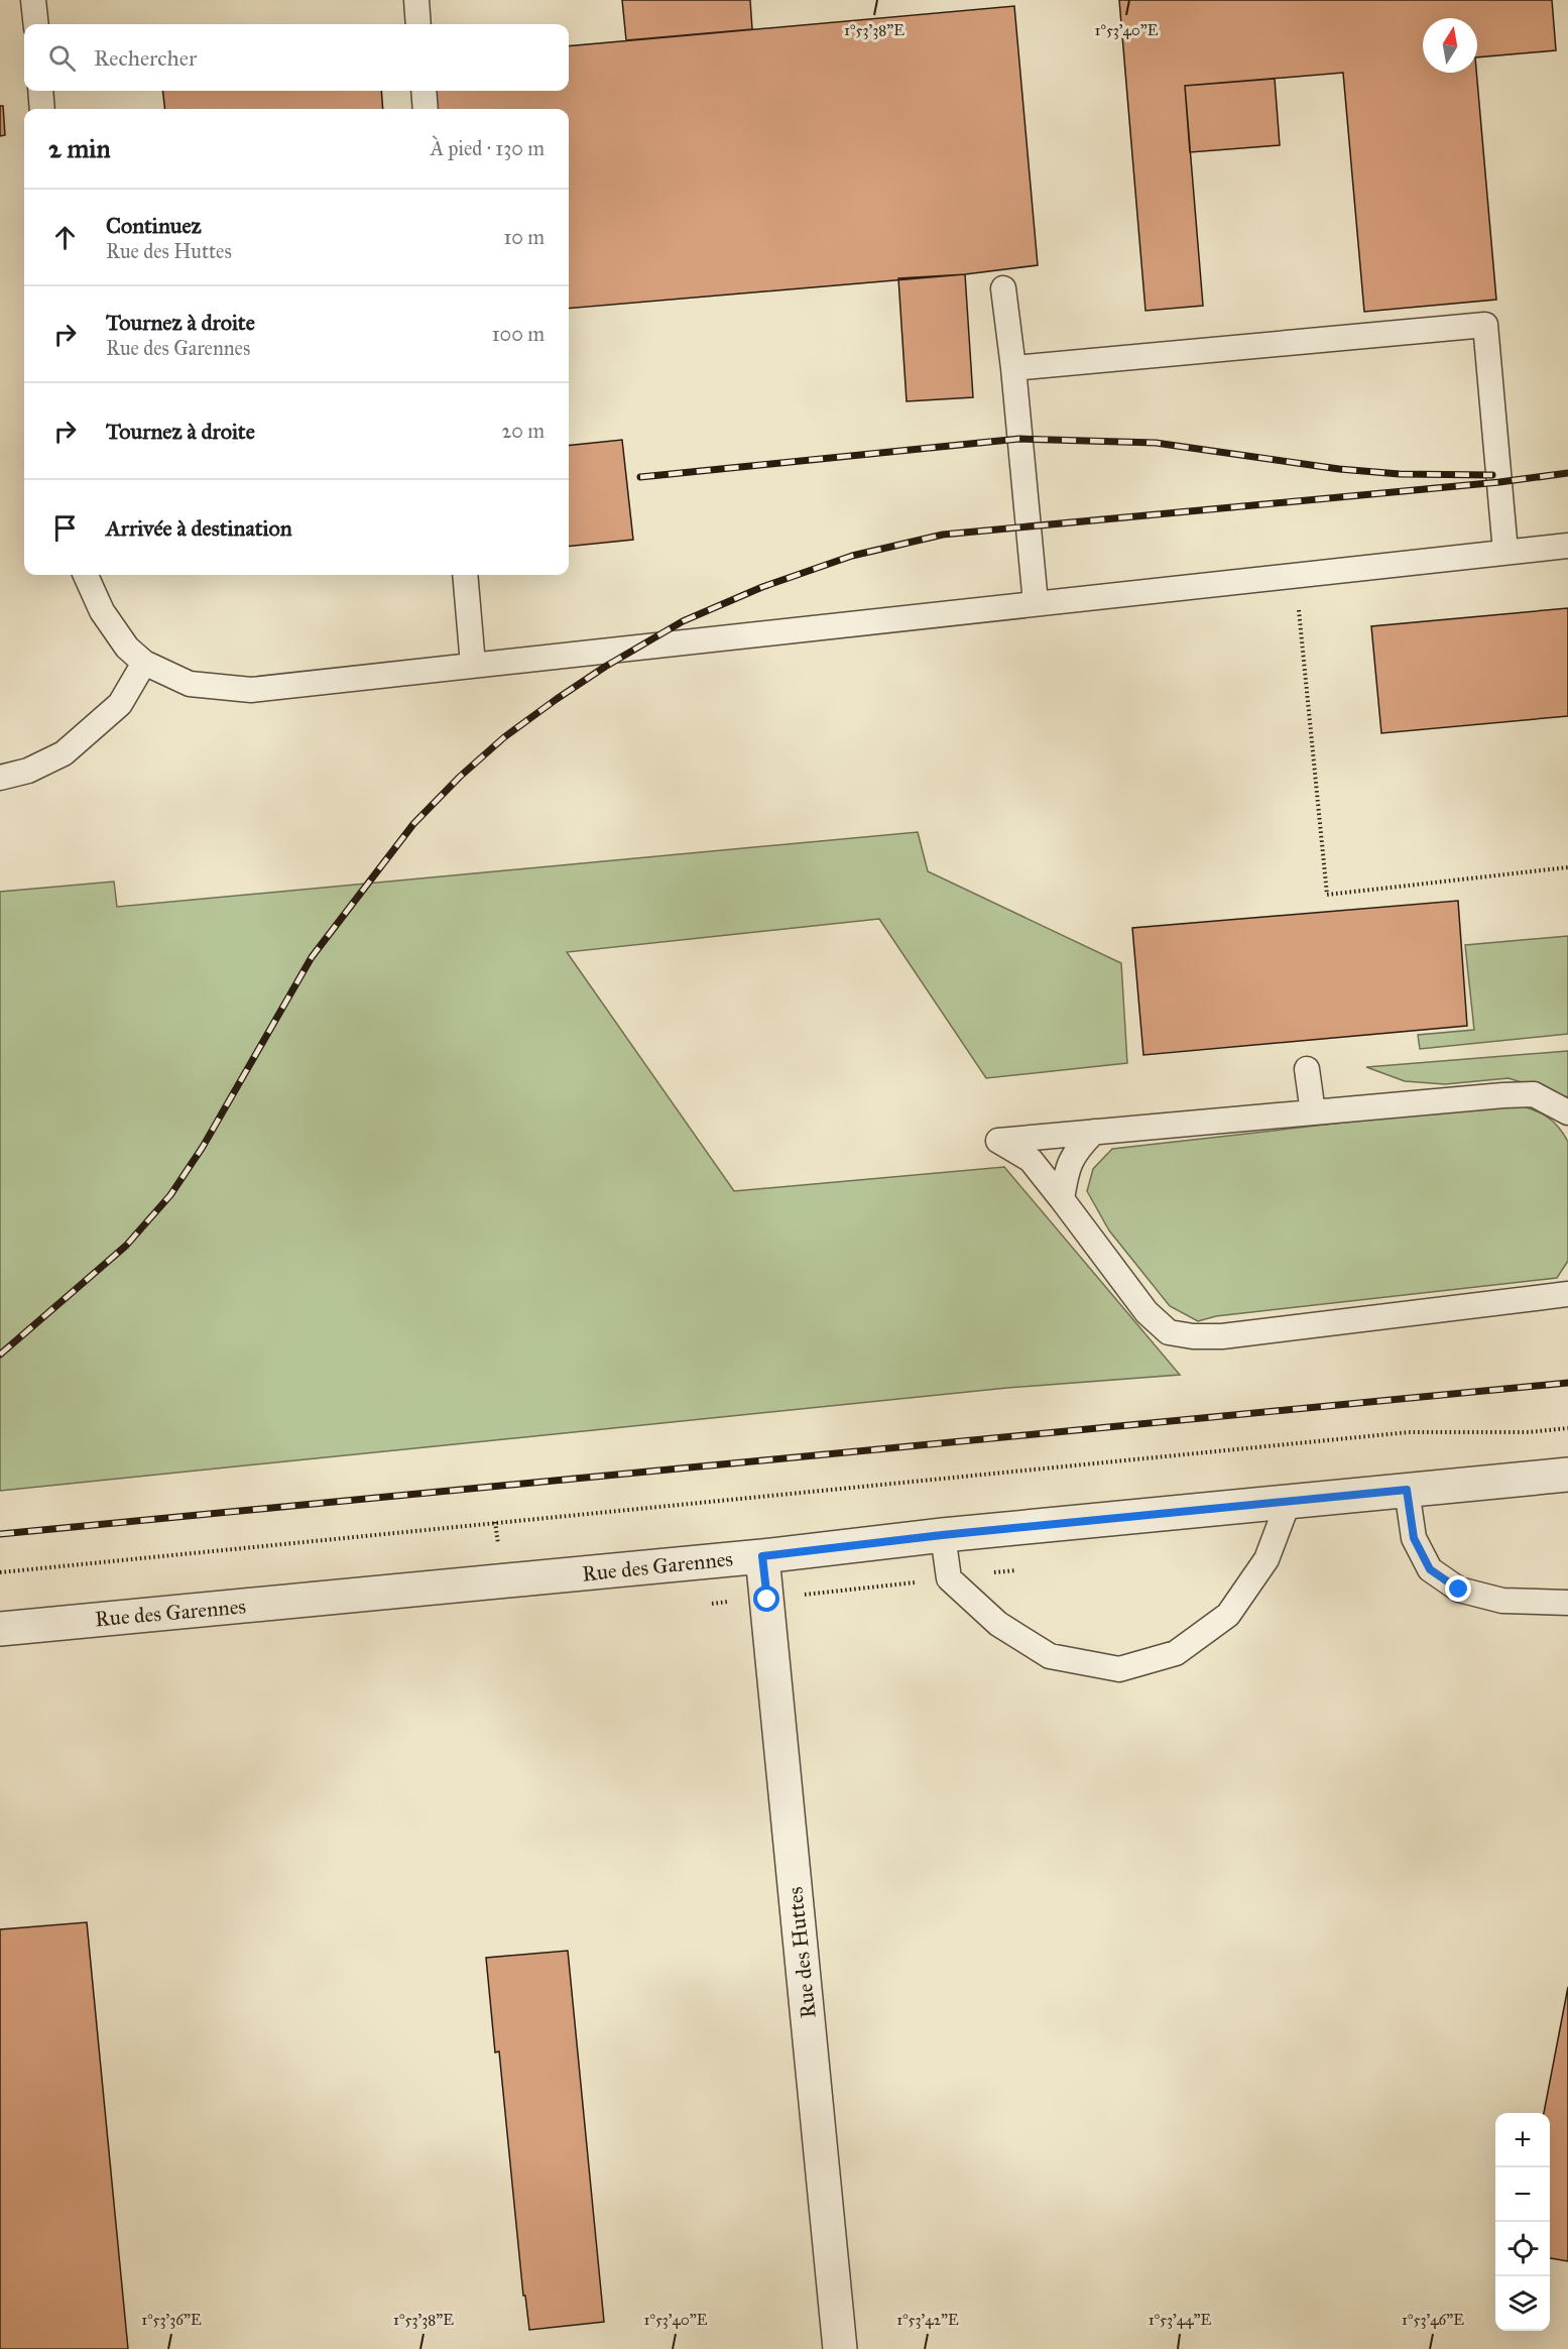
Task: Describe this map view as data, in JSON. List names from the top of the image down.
{
  "streets": {
    "street": ["Rue des Garennes", "Rue des Huttes"]
  },
  "crossings": [
    ["Rue des Garennes", "Rue des Huttes"]
  ],
  "north": "top",
  "page": {
    "search": "Rechercher",
    "heading": ["2 min", "À pied · 130 m"],
    "list": [
      ["Continuez", "Rue des Huttes", "10 m"],
      ["Tournez à droite", "Rue des Garennes", "100 m"],
      ["Tournez à droite", "20 m"],
      "Arrivée à destination"
    ],
    "map_buttons": ["+", "−"]
  },
  "coordinates": [
    "1°53'38\"E",
    "1°53'40\"E",
    "1°53'36\"E",
    "1°53'42\"E",
    "1°53'44\"E",
    "1°53'46\"E"
  ]
}
